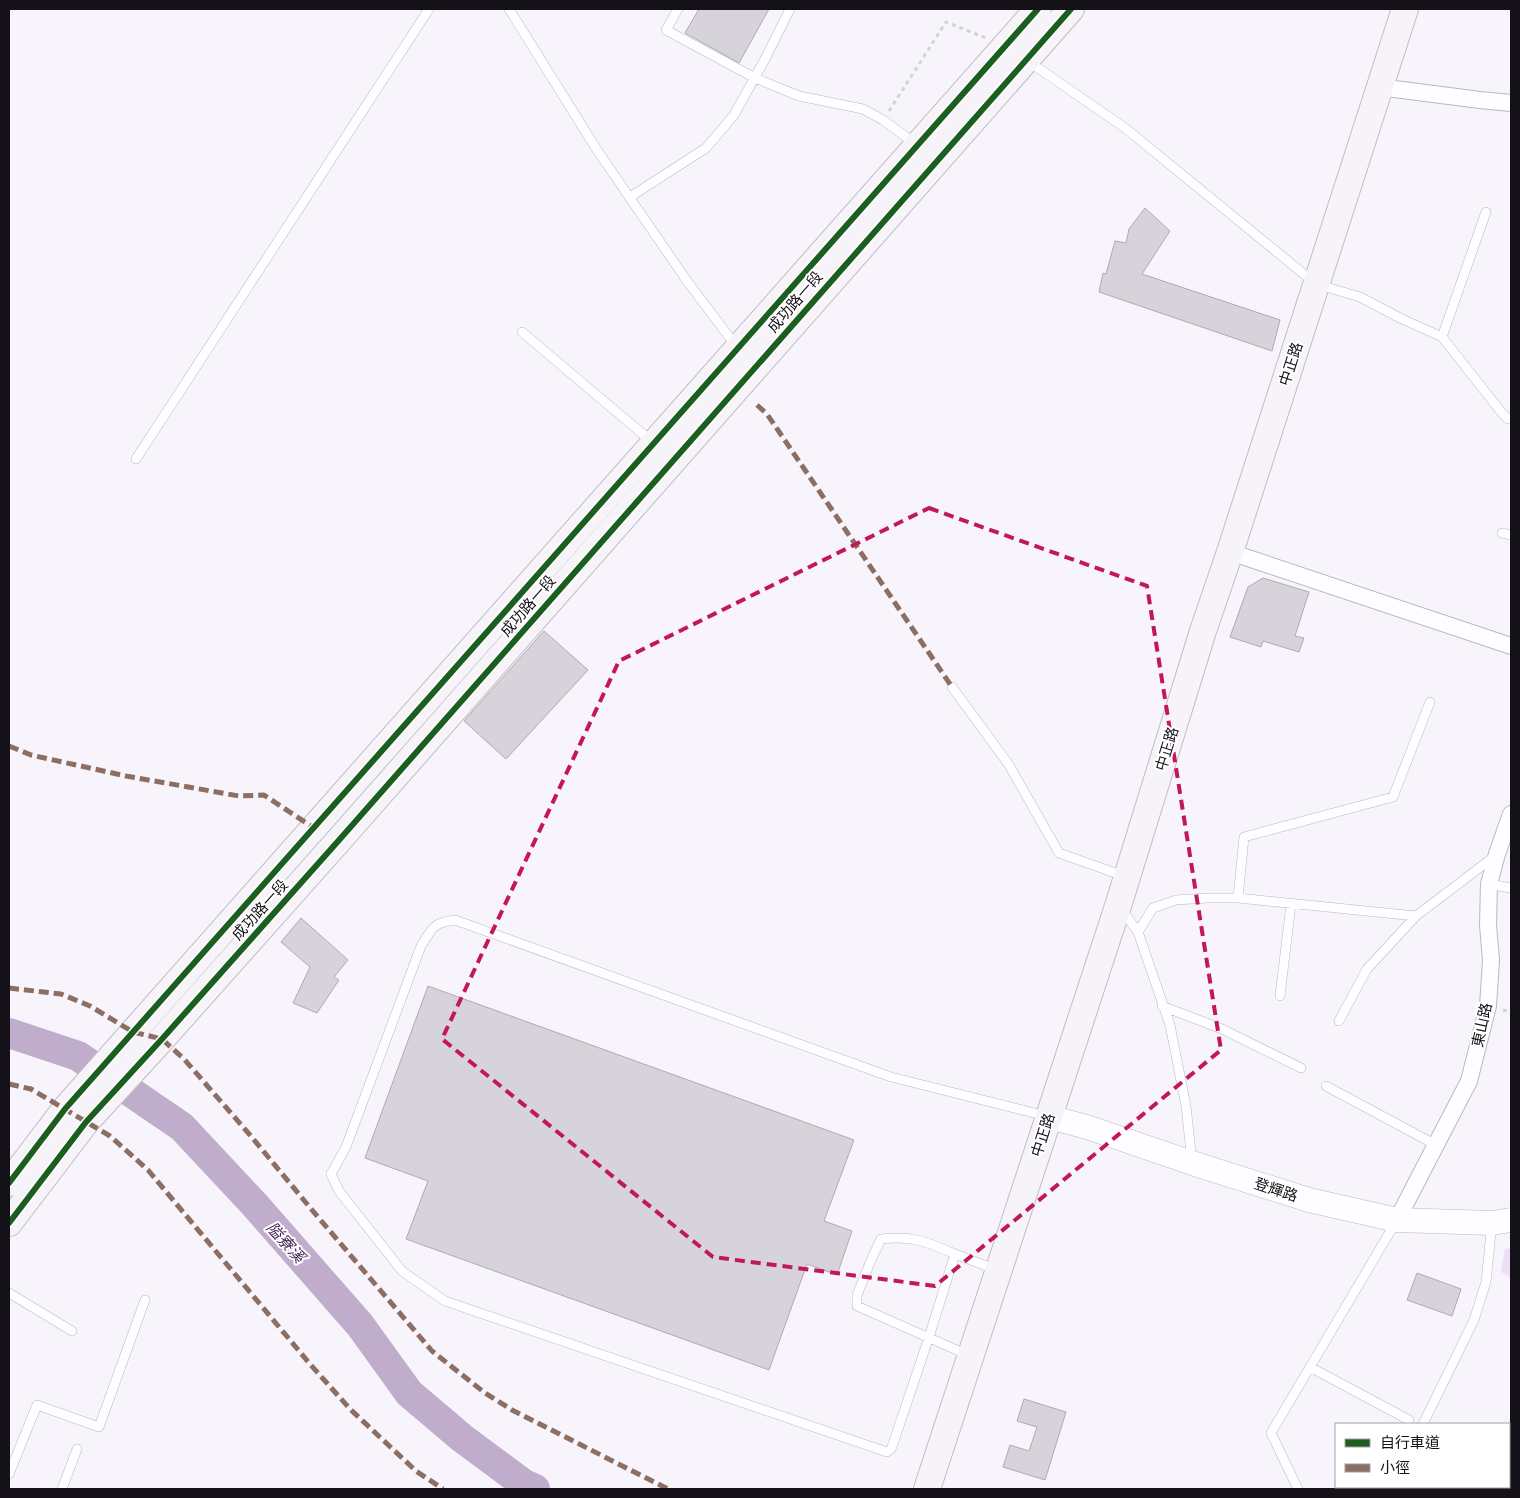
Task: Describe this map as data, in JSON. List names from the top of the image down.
{
  "streets": {
    "main road": ["成功路一段", "中正路"],
    "street": ["東山路", "登輝路"]
  },
  "crossings": [
    ["中正路", "登輝路"],
    ["東山路", "登輝路"]
  ],
  "water": ["隘寮溪"],
  "legend": ["自行車道", "小徑"]
}
